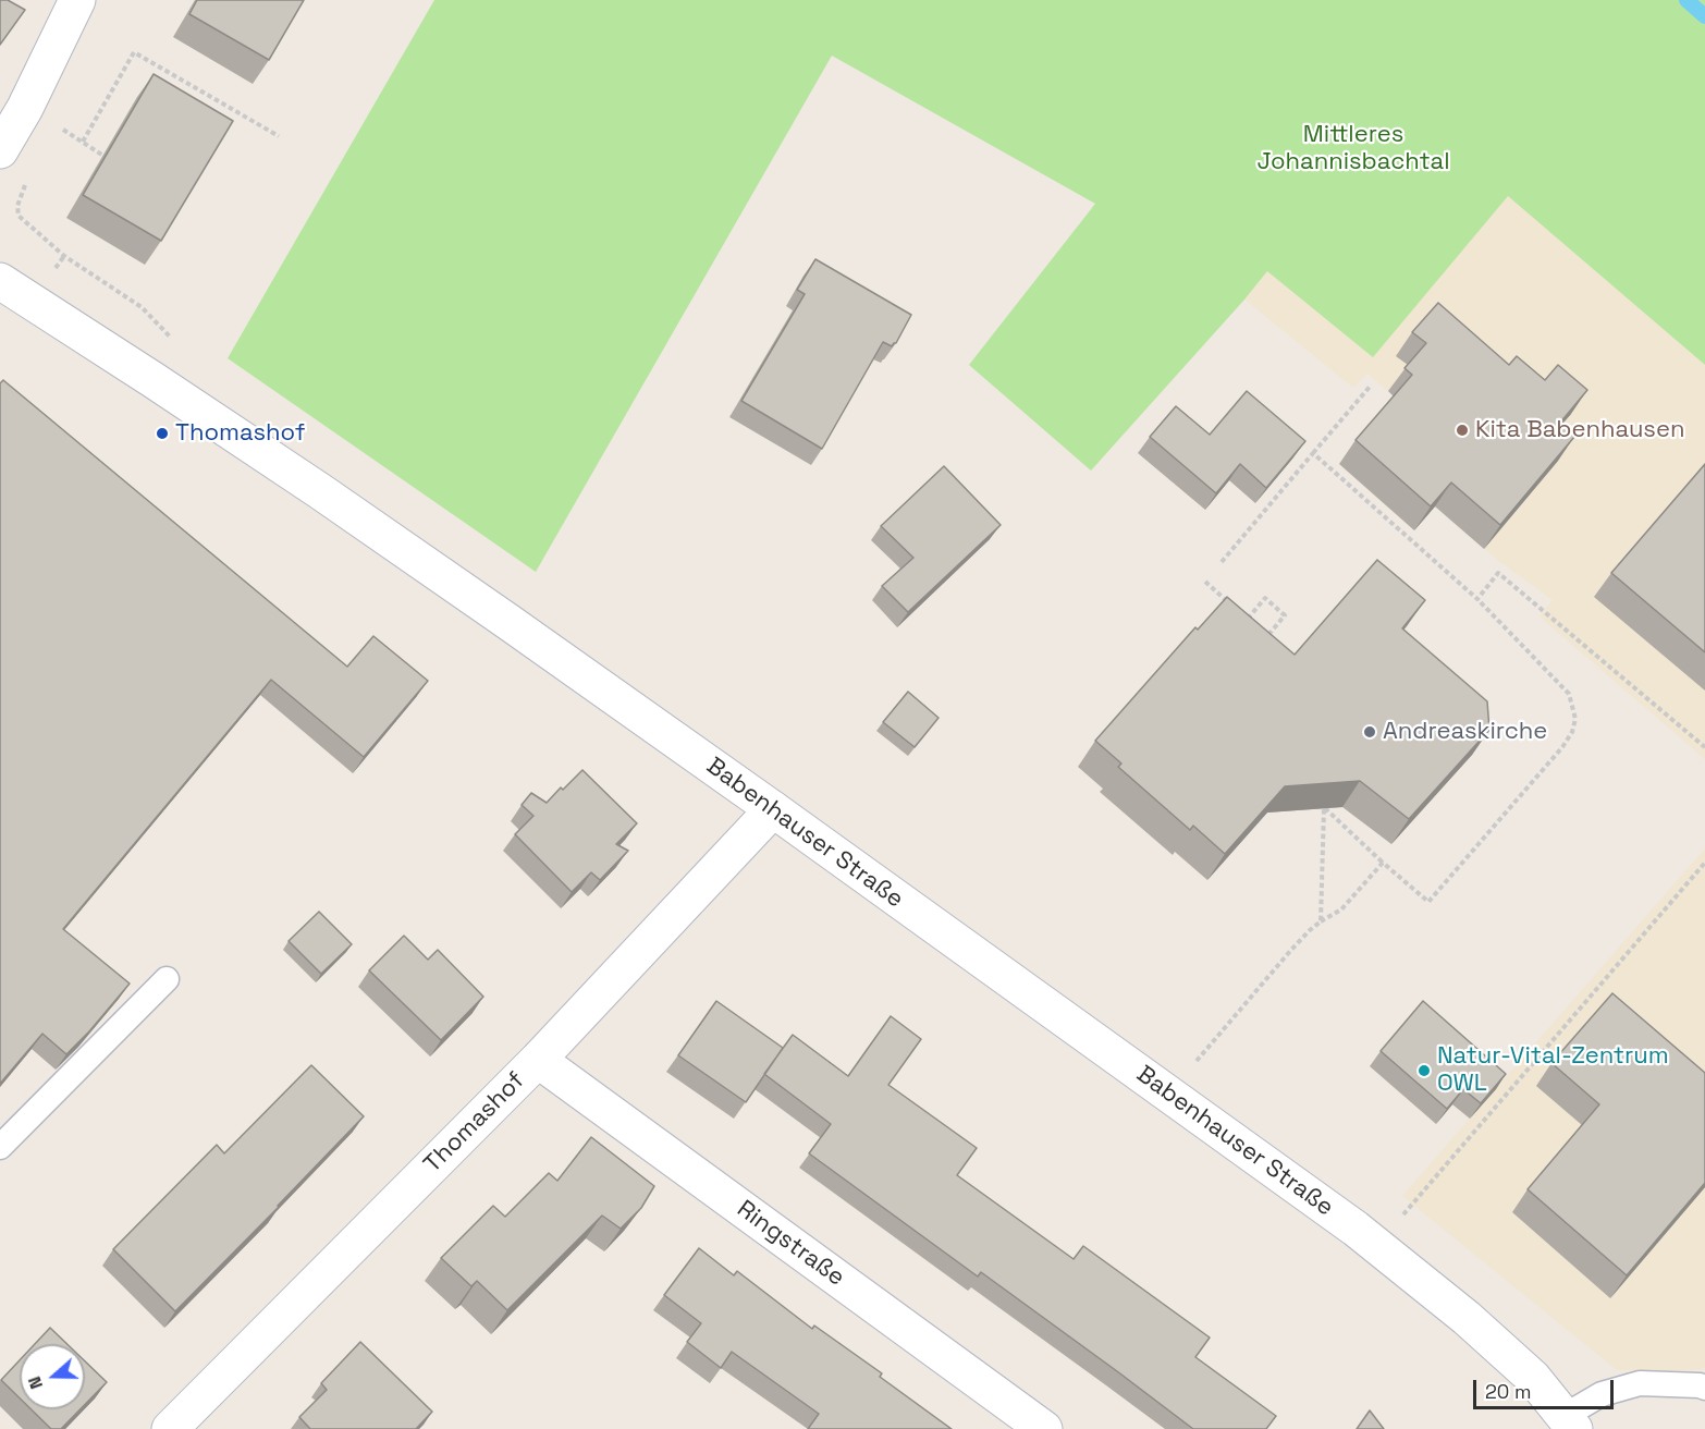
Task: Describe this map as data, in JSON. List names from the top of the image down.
{
  "streets": {
    "main road": ["Babenhauser Straße", "Thomashof", "Ringstraße"]
  },
  "crossings": [
    ["Babenhauser Straße", "Thomashof"],
    ["Thomashof", "Ringstraße"]
  ],
  "parks": ["Mittleres Johannisbachtal"],
  "places": [
    "Kita Babenhausen",
    "Thomashof",
    "Andreaskirche",
    "Natur-Vital-Zentrum OWL"
  ],
  "scale_bar": "20 m",
  "north": "left"
}
